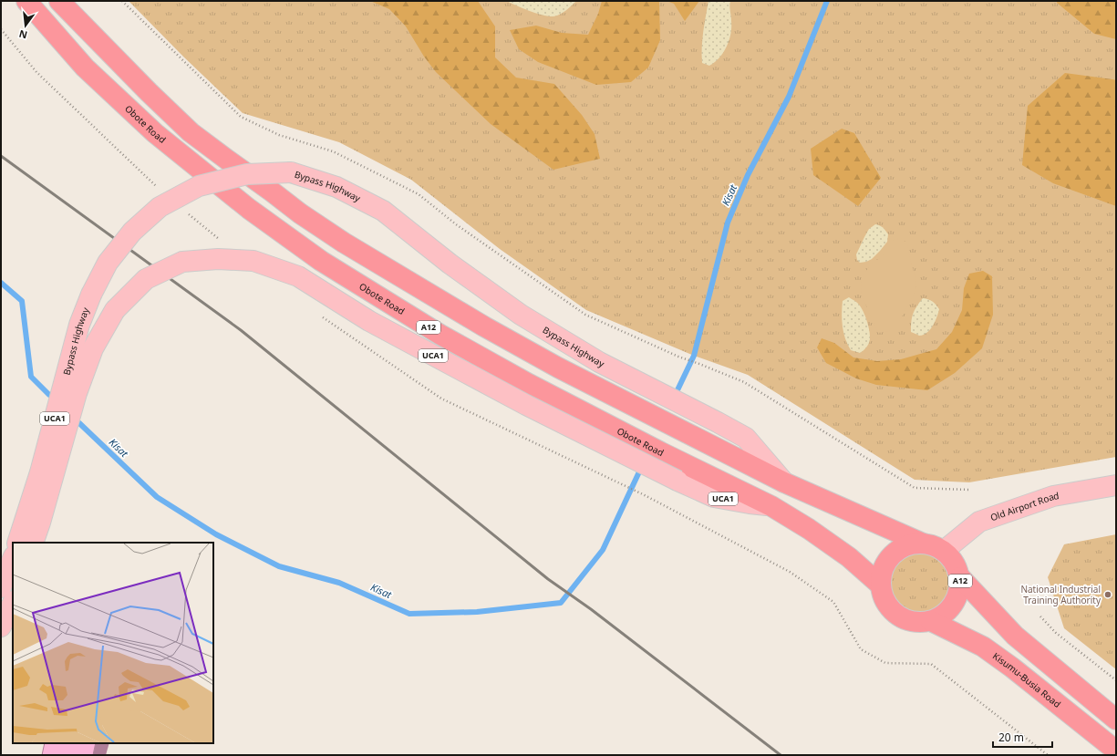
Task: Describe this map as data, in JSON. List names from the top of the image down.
{
  "streets": {
    "highway": ["Obote Road", "A12", "Kisumu-Busia Road"],
    "main road": ["Bypass Highway", "UCA1", "Old Airport Road"]
  },
  "crossings": [
    ["Obote Road", "Bypass Highway"],
    ["Obote Road", "A12"],
    ["Obote Road", "Old Airport Road"],
    ["Obote Road", "Kisumu-Busia Road"],
    ["Bypass Highway", "A12"],
    ["A12", "Old Airport Road"],
    ["A12", "Kisumu-Busia Road"],
    ["Old Airport Road", "Kisumu-Busia Road"]
  ],
  "water": ["Kisat"],
  "places": ["National Industrial Training Authority"],
  "scale_bar": "20 m",
  "north": "bottom"
}
